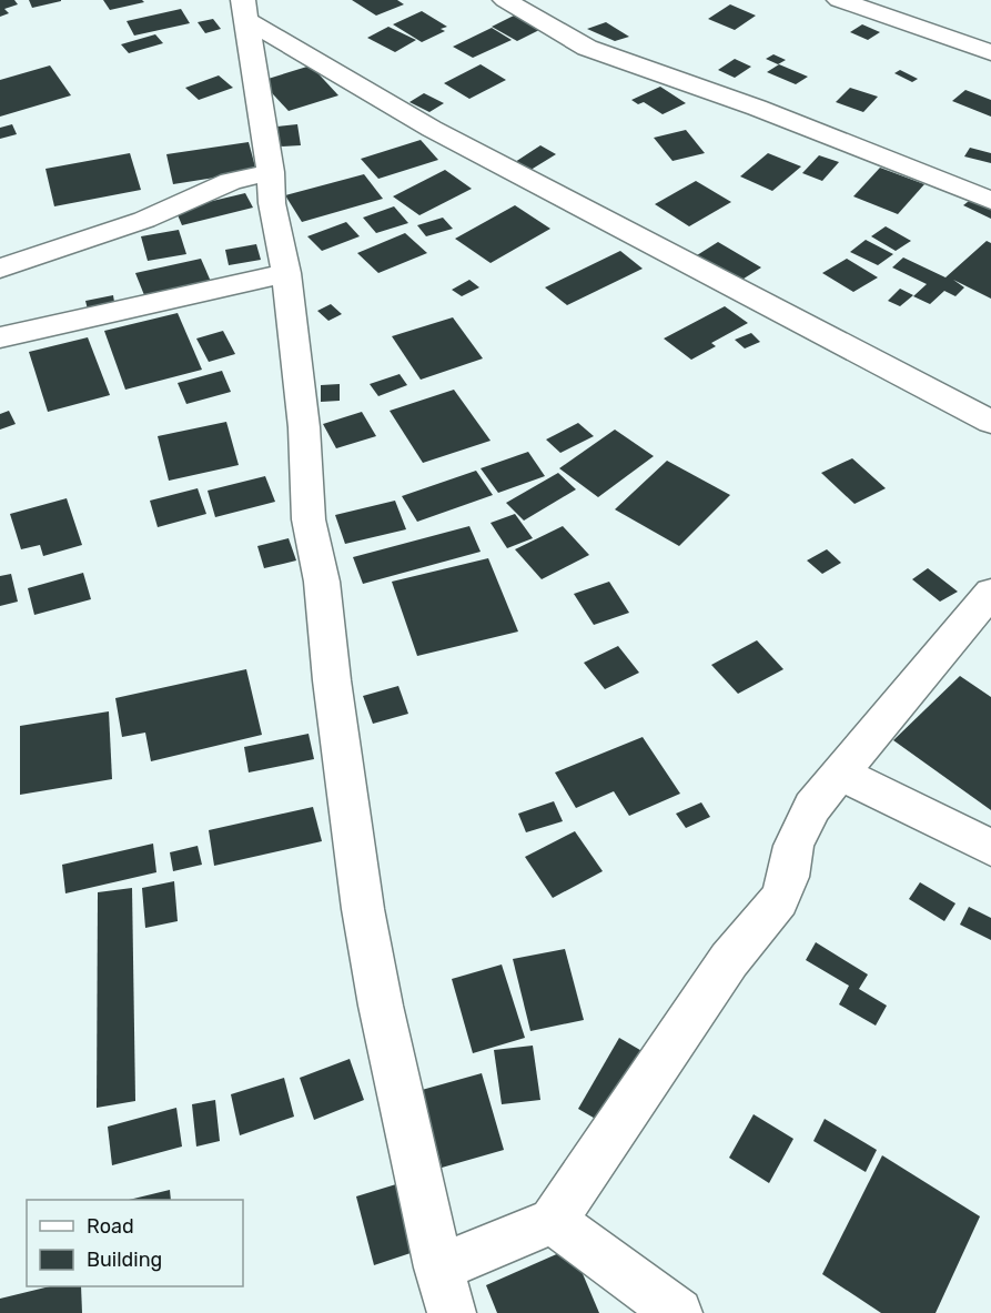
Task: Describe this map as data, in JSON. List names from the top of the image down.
{
  "legend": ["Road", "Building"]
}
